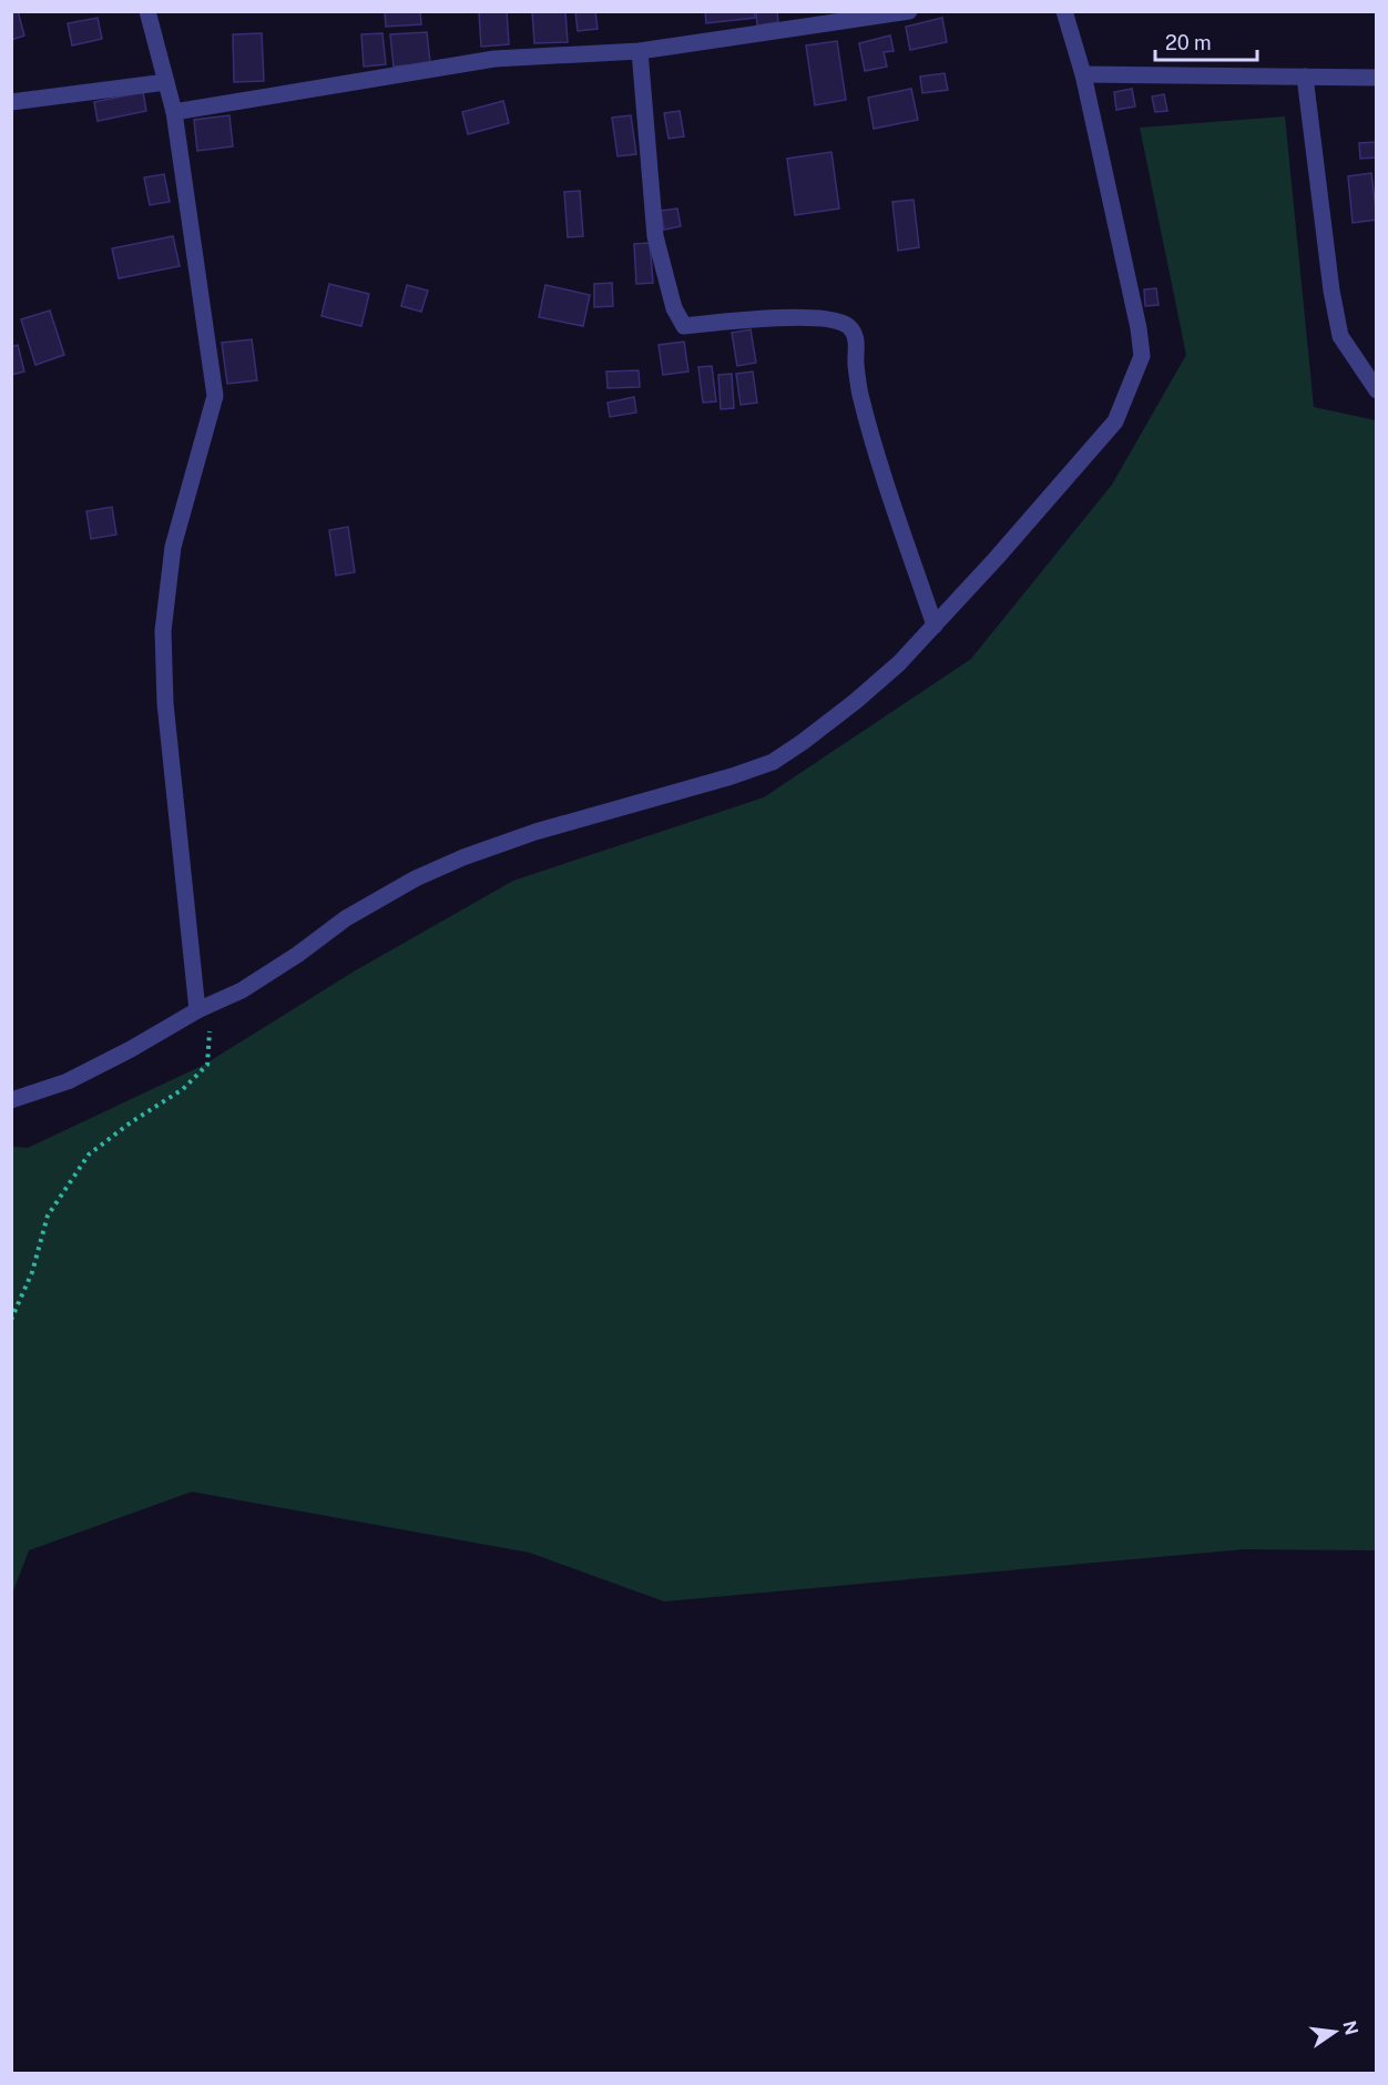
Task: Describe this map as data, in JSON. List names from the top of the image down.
{
  "scale_bar": "20 m",
  "north": "right"
}
